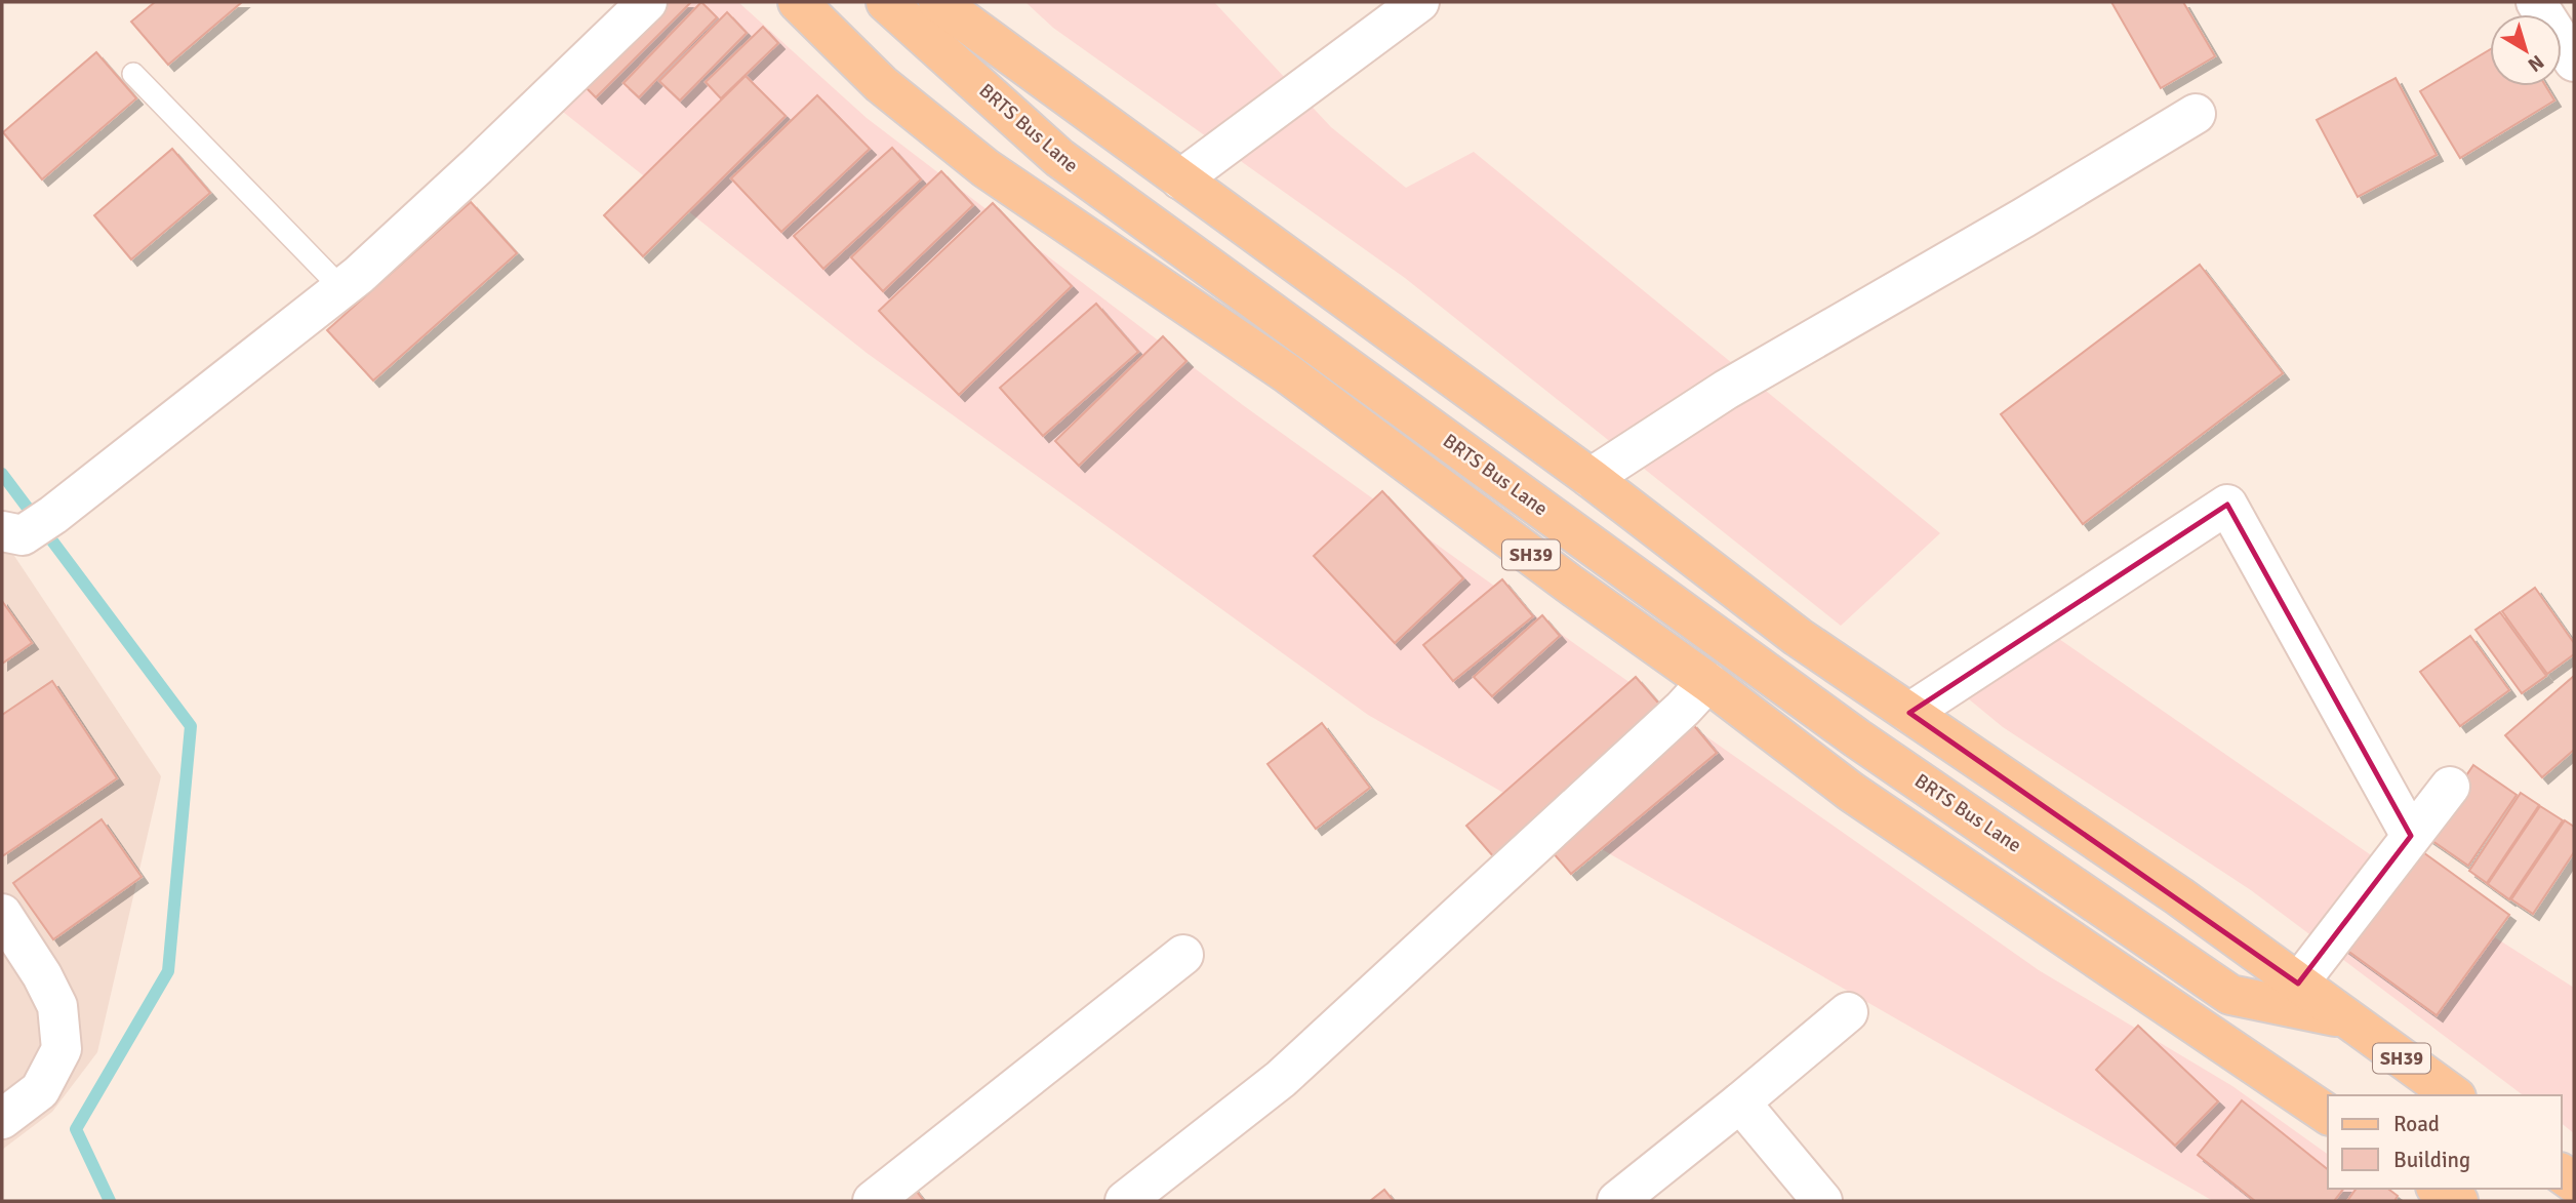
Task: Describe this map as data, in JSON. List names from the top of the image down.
{
  "streets": {
    "main road": ["BRTS Bus Lane", "SH39"]
  },
  "legend": ["Road", "Building"],
  "north": "bottom right"
}
